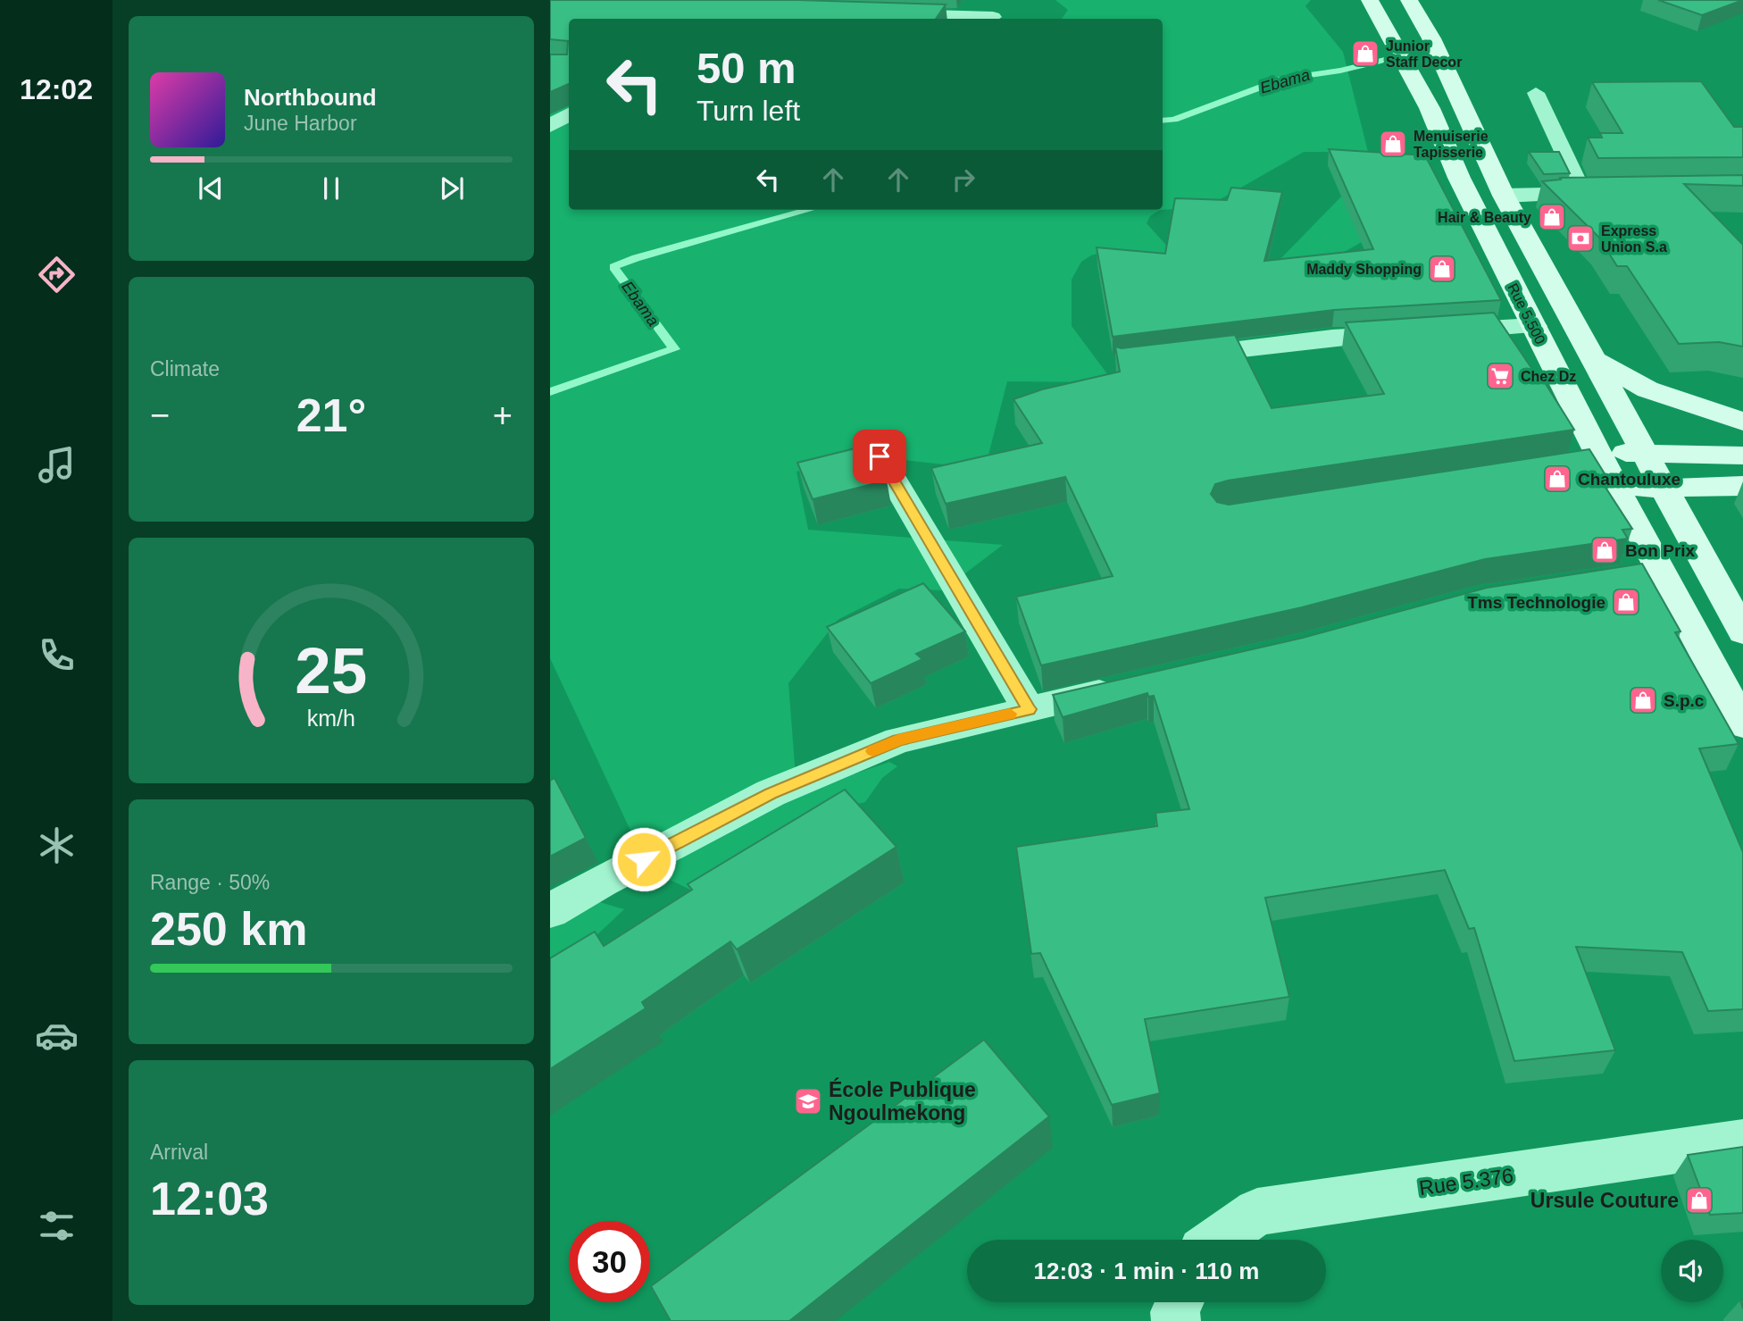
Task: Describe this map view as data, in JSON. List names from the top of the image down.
{
  "streets": {
    "main road": ["Rue 5.500"],
    "street": ["Rue 5.376"]
  },
  "water": ["Ebama"],
  "places": {
    "shop": [
      "Junior Staff Decor",
      "Menuiserie Tapisserie",
      "Hair & Beauty",
      "Maddy Shopping",
      "Chantouluxe",
      "Bon Prix",
      "Tms Technologie",
      "S.p.c",
      "Ursule Couture"
    ],
    "bank": ["Express Union S.a"],
    "supermarket": ["Chez Dz"],
    "school or university": ["École Publique Ngoulmekong"]
  },
  "page": {
    "tabs": "12:02",
    "turn": ["50 m", "Turn left"],
    "song": ["Northbound", "June Harbor"],
    "tile": [
      "Climate",
      ["Range · 50%", "250 km"],
      ["Arrival", "12:03"]
    ],
    "heat": ["−", "21°", "+"],
    "limit": "30",
    "trip": "12:03 · 1 min · 110 m",
    "gauge": ["25", "km/h"]
  }
}
